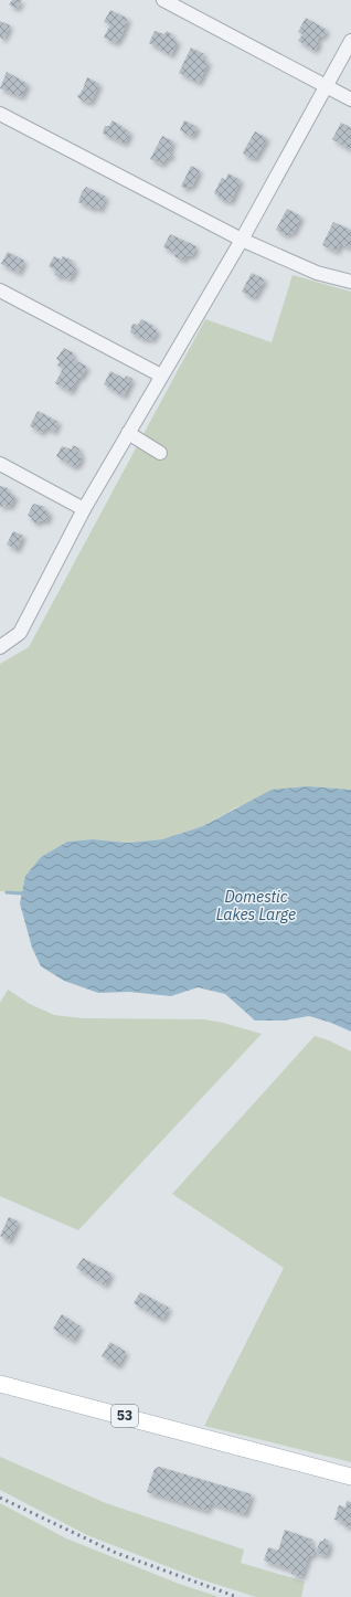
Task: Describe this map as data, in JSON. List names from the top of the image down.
{
  "streets": {
    "main road": ["53"]
  },
  "water": ["Domestic Lakes Large"]
}
